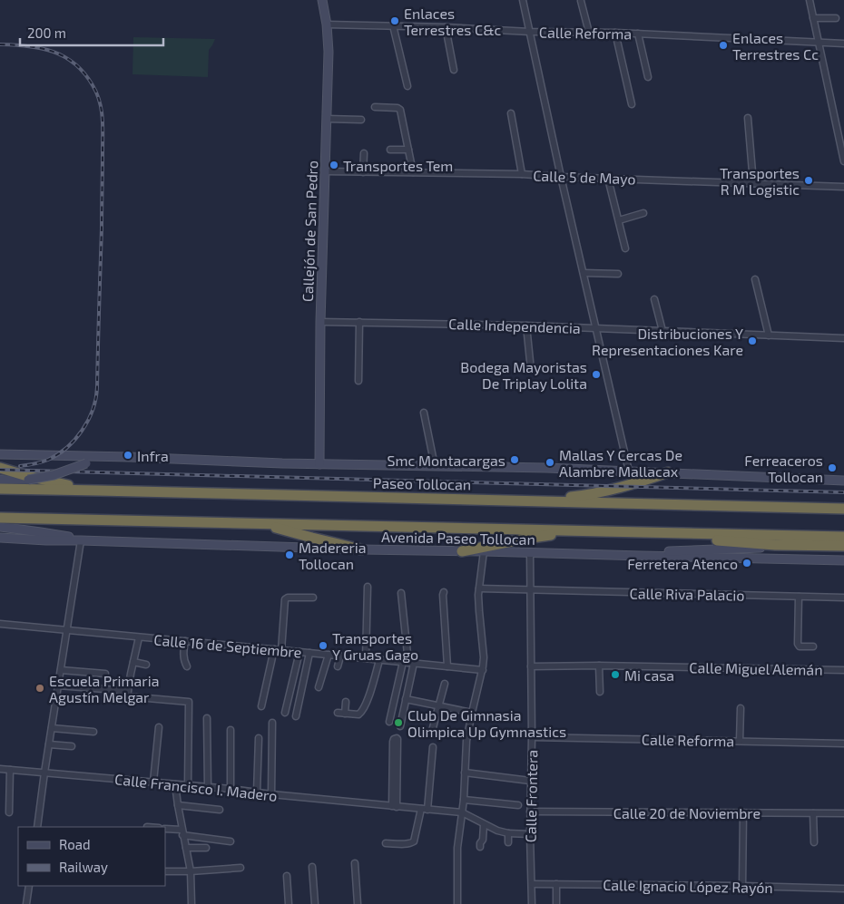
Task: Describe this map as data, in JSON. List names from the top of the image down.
{
  "streets": {
    "highway": ["Paseo Tollocan"],
    "main road": ["Callejón de San Pedro", "Avenida Paseo Tollocan"],
    "street": [
      "Calle Reforma",
      "Calle 5 de Mayo",
      "Calle Independencia",
      "Calle Riva Palacio",
      "Calle 16 de Septiembre",
      "Calle Miguel Alemán",
      "Calle Francisco I. Madero",
      "Calle Frontera",
      "Calle 20 de Noviembre",
      "Calle Ignacio López Rayón"
    ]
  },
  "crossings": [
    ["Calle Reforma", "Callejón de San Pedro"],
    ["Calle Reforma", "Calle Frontera"],
    ["Calle 5 de Mayo", "Callejón de San Pedro"],
    ["Callejón de San Pedro", "Calle Independencia"],
    ["Avenida Paseo Tollocan", "Calle Frontera"],
    ["Calle Riva Palacio", "Calle Frontera"],
    ["Calle Miguel Alemán", "Calle Frontera"],
    ["Calle Francisco I. Madero", "Calle Frontera"],
    ["Calle Frontera", "Calle 20 de Noviembre"],
    ["Calle Frontera", "Calle Ignacio López Rayón"]
  ],
  "places": [
    "Enlaces Terrestres C&c",
    "Enlaces Terrestres Cc",
    "Transportes Tem",
    "Transportes R M Logistic",
    "Distribuciones Y Representaciones Kare",
    "Bodega Mayoristas De Triplay Lolita",
    "Infra",
    "Smc Montacargas",
    "Mallas Y Cercas De Alambre Mallacax",
    "Ferreaceros Tollocan",
    "Madereria Tollocan",
    "Ferretera Atenco",
    "Transportes Y Gruas Gago",
    "Mi casa",
    "Escuela Primaria Agustín Melgar",
    "Club De Gimnasia Olimpica Up Gymnastics"
  ],
  "legend": ["Road", "Railway"],
  "scale_bar": "200 m"
}
